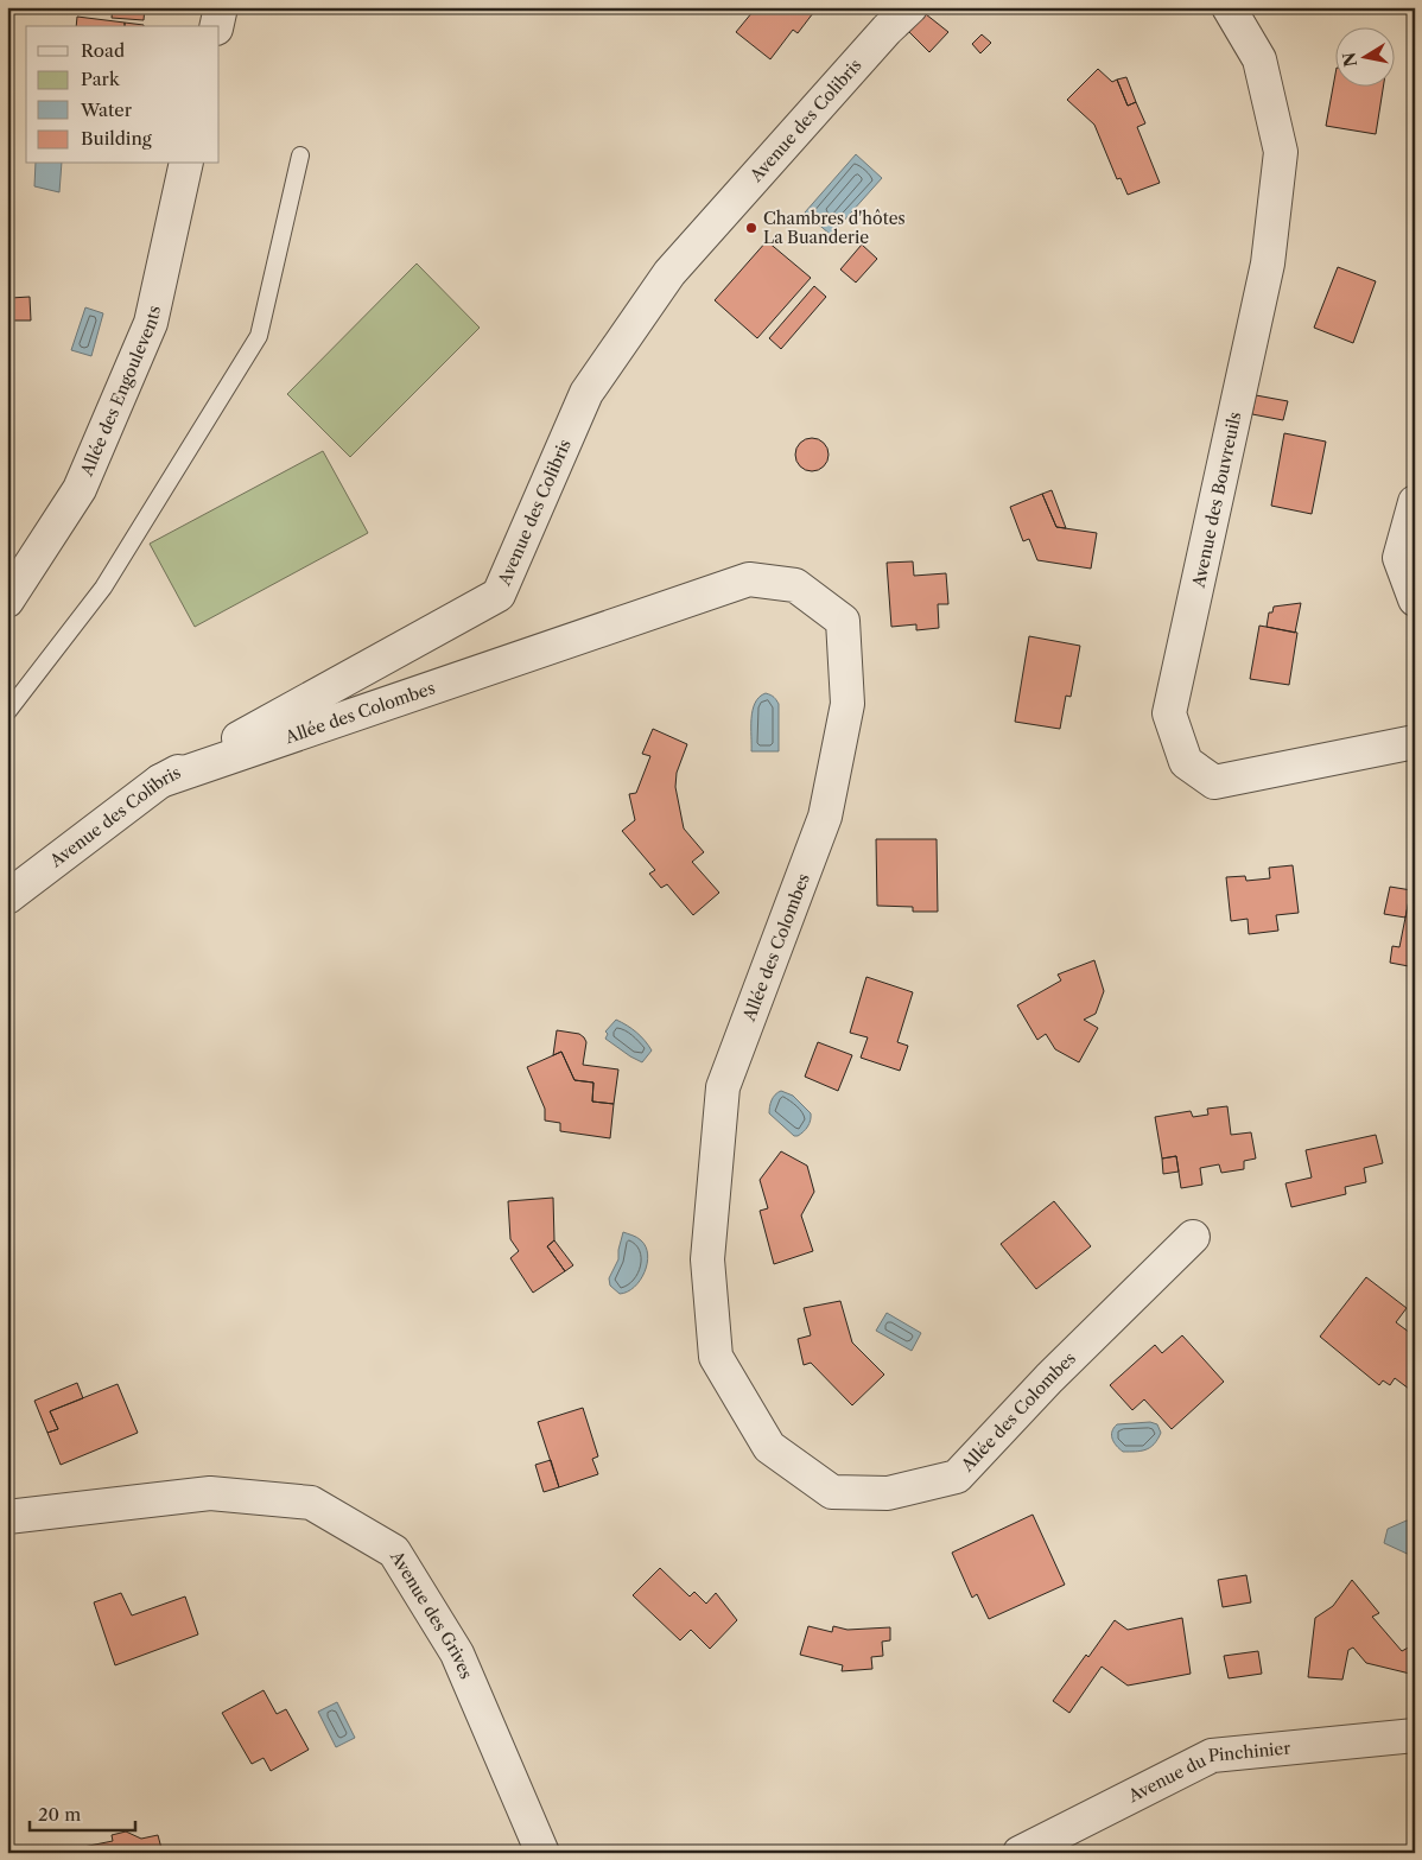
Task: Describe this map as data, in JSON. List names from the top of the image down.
{
  "streets": {
    "street": [
      "Avenue des Colibris",
      "Allée des Engoulevents",
      "Avenue des Bouvreuils",
      "Allée des Colombes",
      "Avenue des Grives",
      "Avenue du Pinchinier"
    ]
  },
  "crossings": [
    ["Avenue des Colibris", "Allée des Colombes"]
  ],
  "places": ["Chambres d'hôtes La Buanderie"],
  "legend": [
    "Road",
    "Park",
    "Water",
    "Building"
  ],
  "scale_bar": "20 m",
  "north": "left"
}
